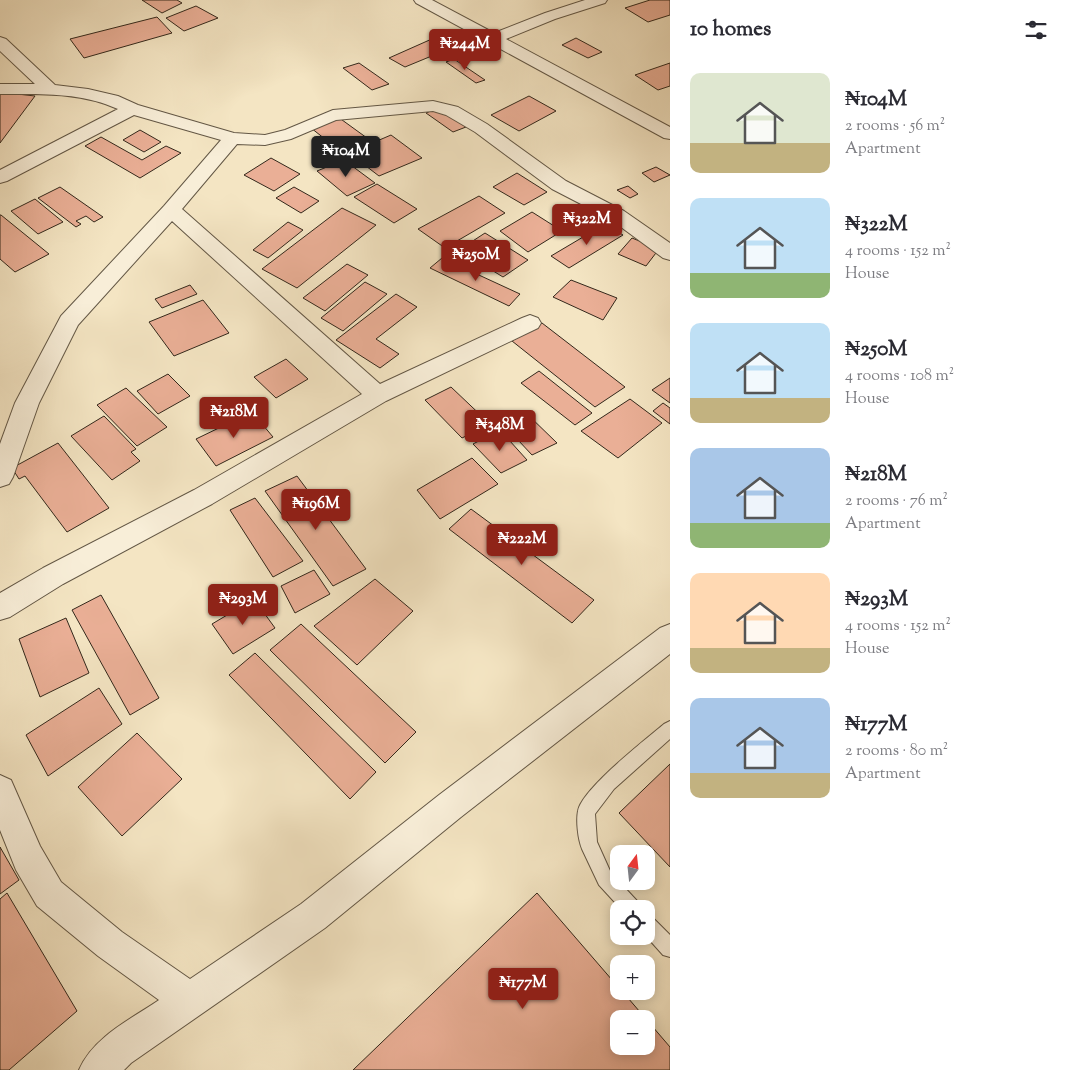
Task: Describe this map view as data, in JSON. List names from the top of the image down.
{
  "north": "top",
  "page": {
    "heading": "10 homes",
    "price": [
      "₦244M",
      "₦104M",
      "₦322M",
      "₦250M",
      "₦218M",
      "₦348M",
      "₦196M",
      "₦222M",
      "₦293M",
      "₦177M"
    ],
    "list": [
      {
        "name": "₦104M",
        "note": "2 rooms · 56 m² · Apartment"
      },
      {
        "name": "₦322M",
        "note": "4 rooms · 152 m² · House"
      },
      {
        "name": "₦250M",
        "note": "4 rooms · 108 m² · House"
      },
      {
        "name": "₦218M",
        "note": "2 rooms · 76 m² · Apartment"
      },
      {
        "name": "₦293M",
        "note": "4 rooms · 152 m² · House"
      },
      {
        "name": "₦177M",
        "note": "2 rooms · 80 m² · Apartment"
      }
    ],
    "map_buttons": ["+", "−"]
  }
}
